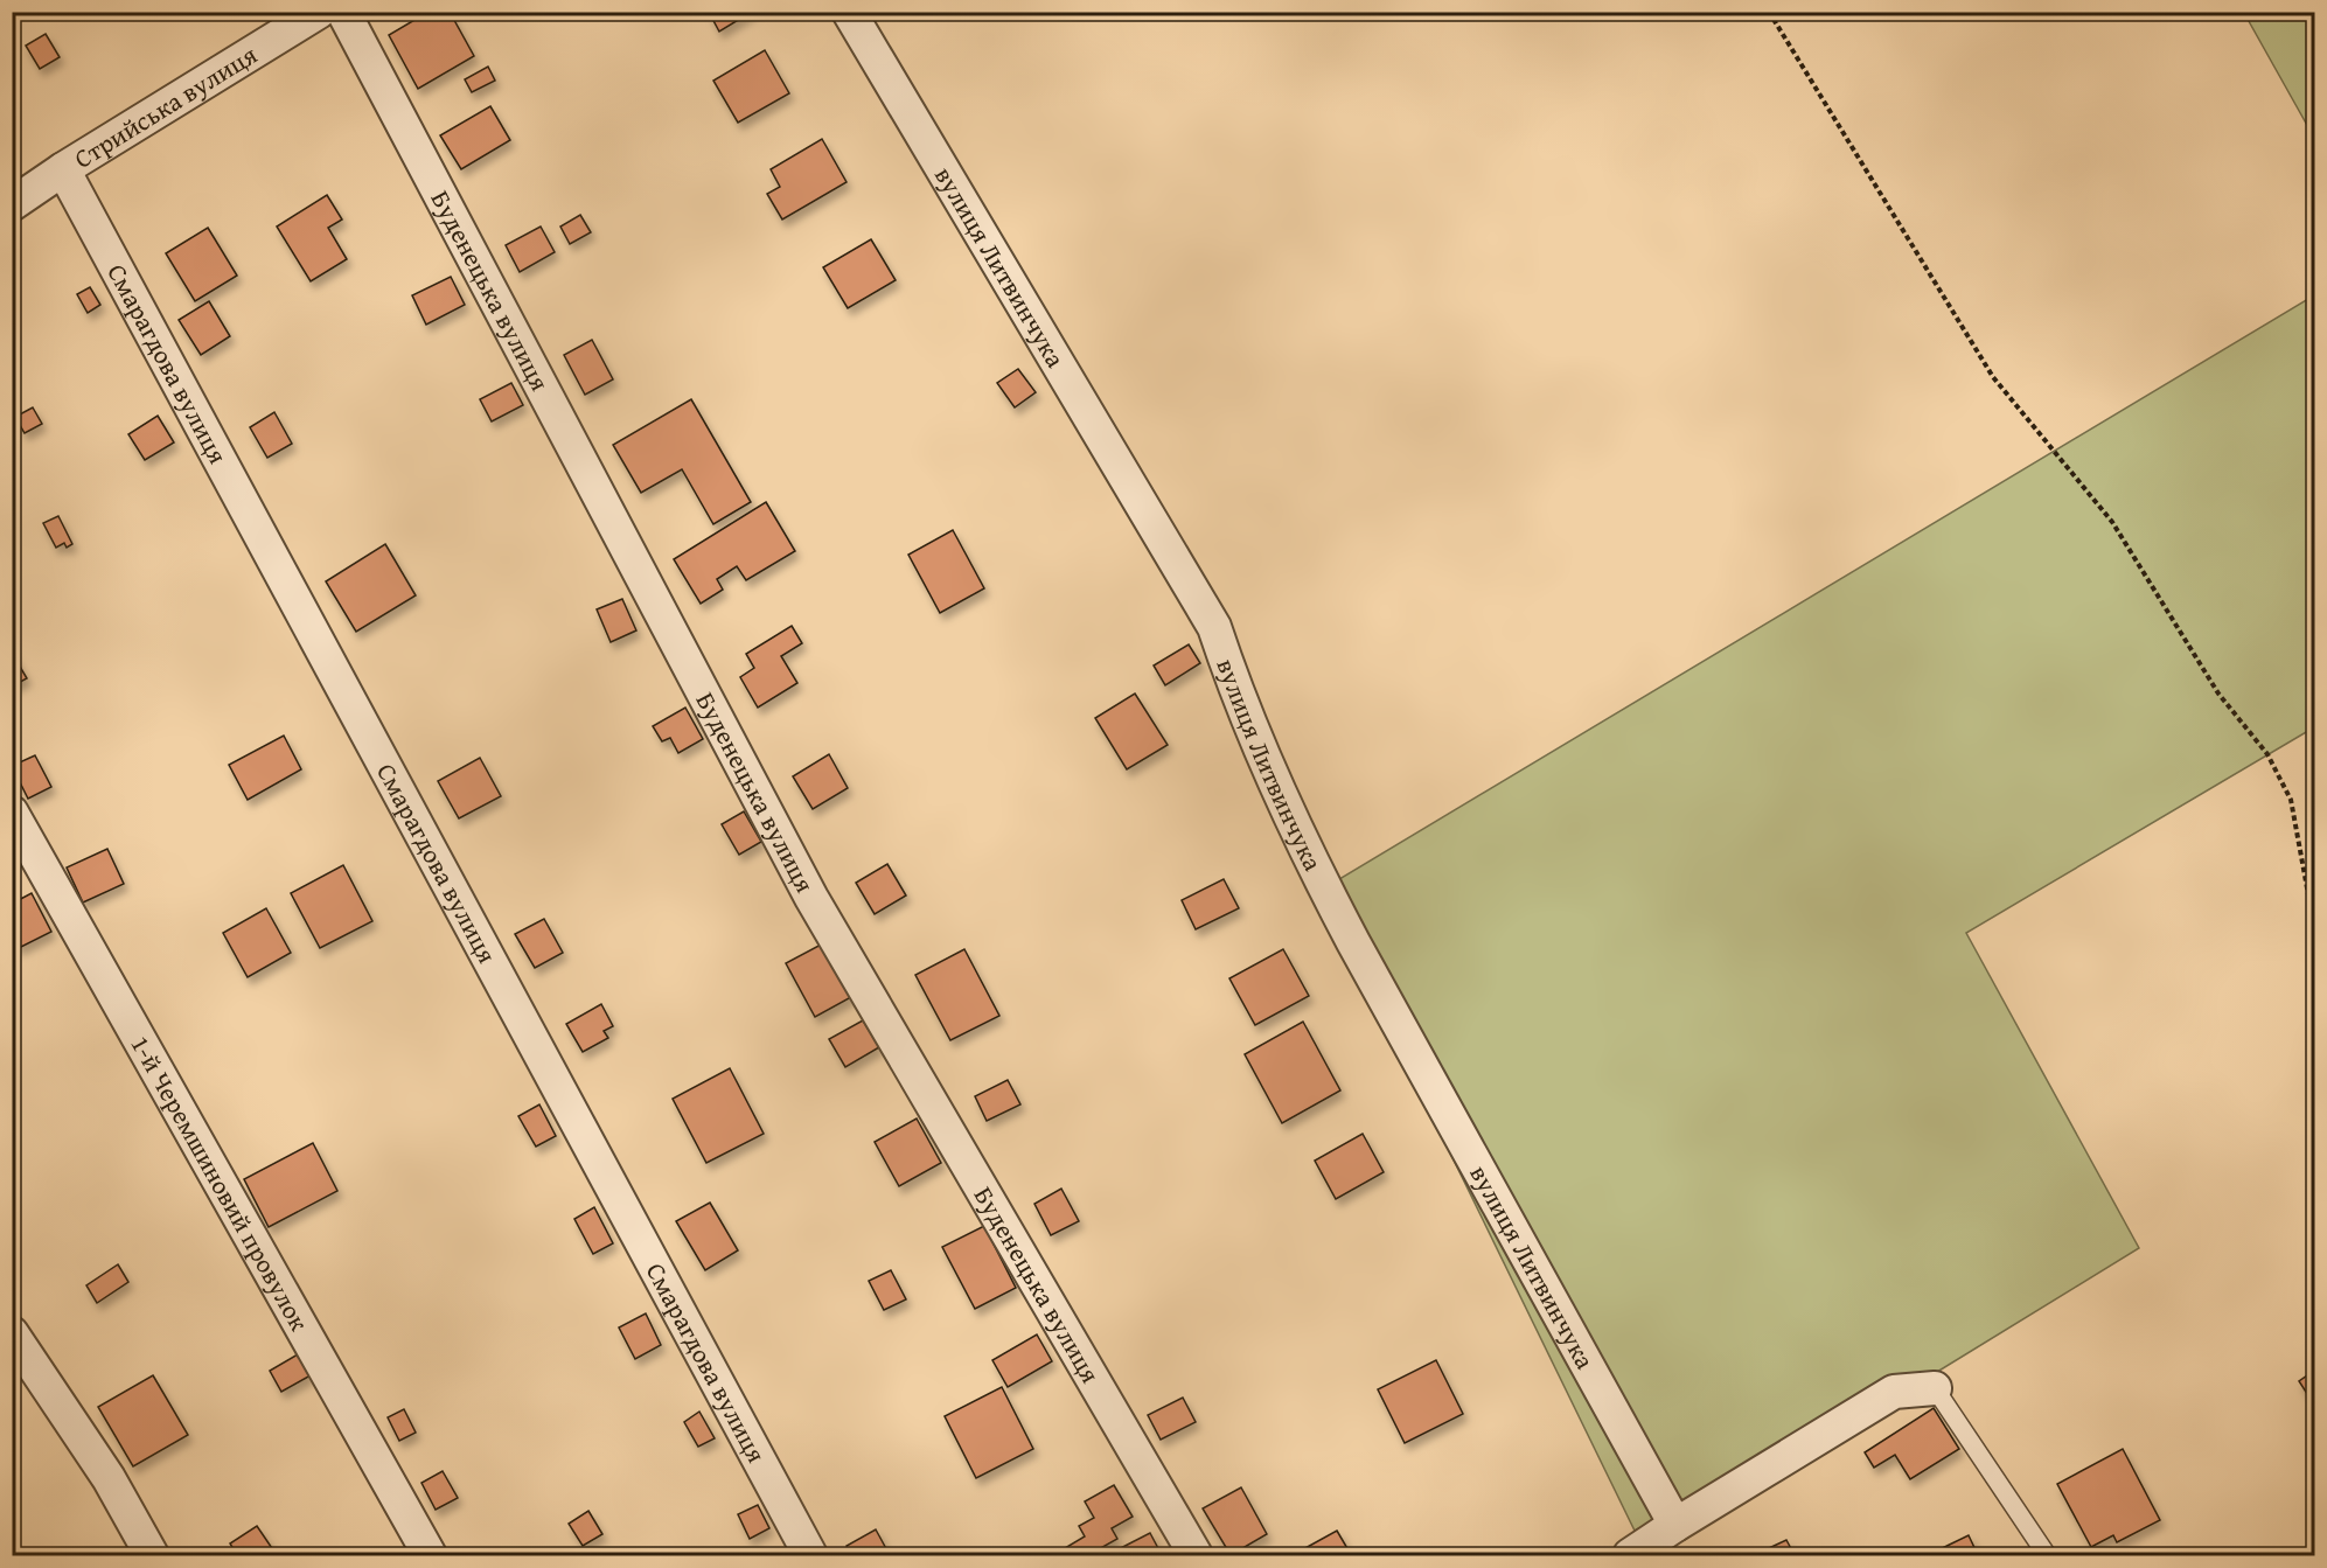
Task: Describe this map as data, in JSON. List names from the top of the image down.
{
  "streets": {
    "street": [
      "Стрийська вулиця",
      "вулиця Литвинчука",
      "Буденецька вулиця",
      "Смарагдова вулиця",
      "1-й Черемшиновий провулок"
    ]
  },
  "crossings": [
    ["Стрийська вулиця", "Смарагдова вулиця"]
  ]
}
